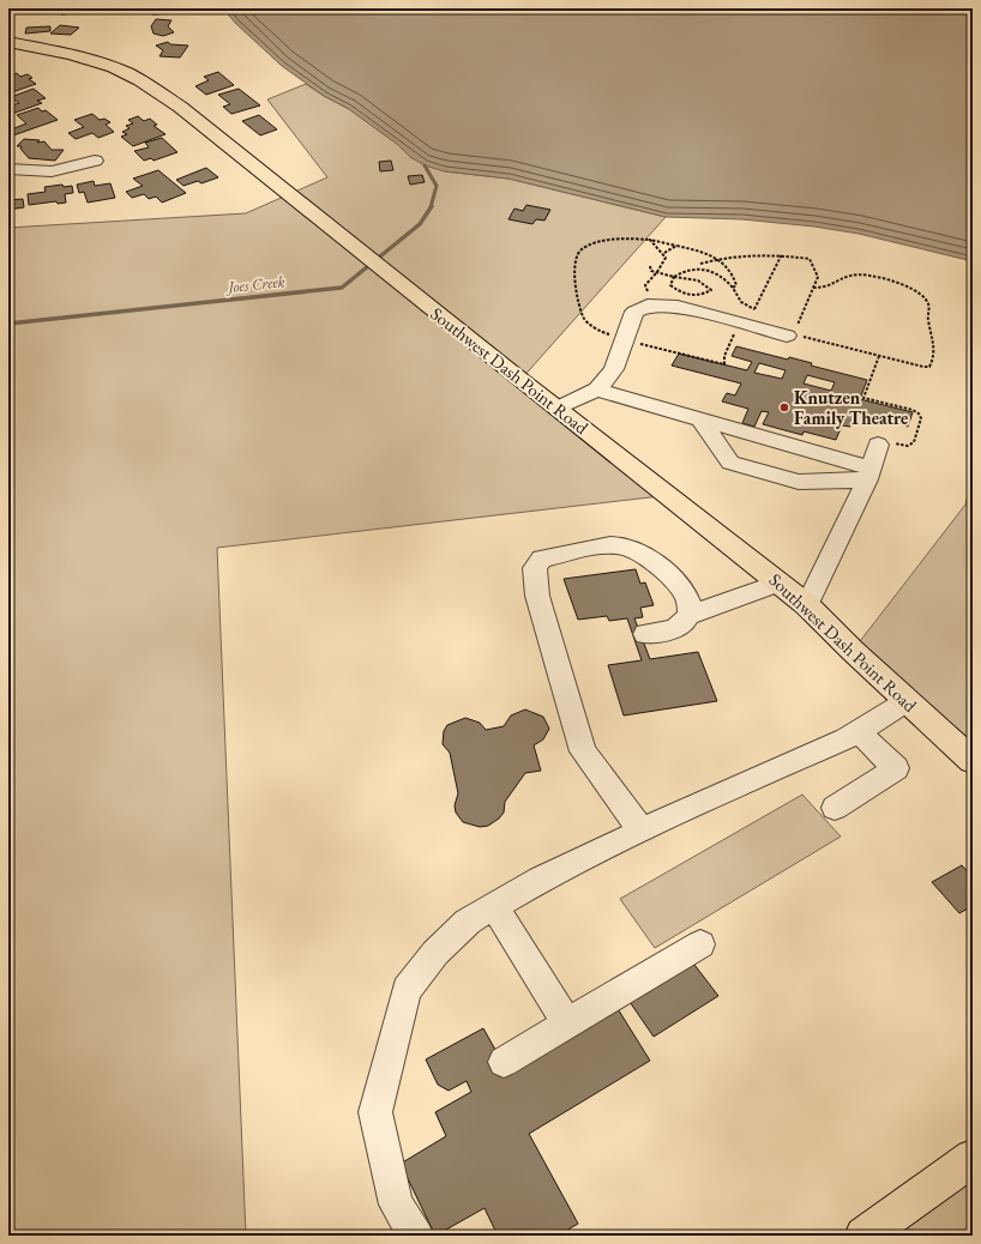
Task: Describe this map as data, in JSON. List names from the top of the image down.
{
  "streets": {
    "main road": ["Southwest Dash Point Road"]
  },
  "water": ["Joes Creek"],
  "places": ["Knutzen Family Theatre"]
}
